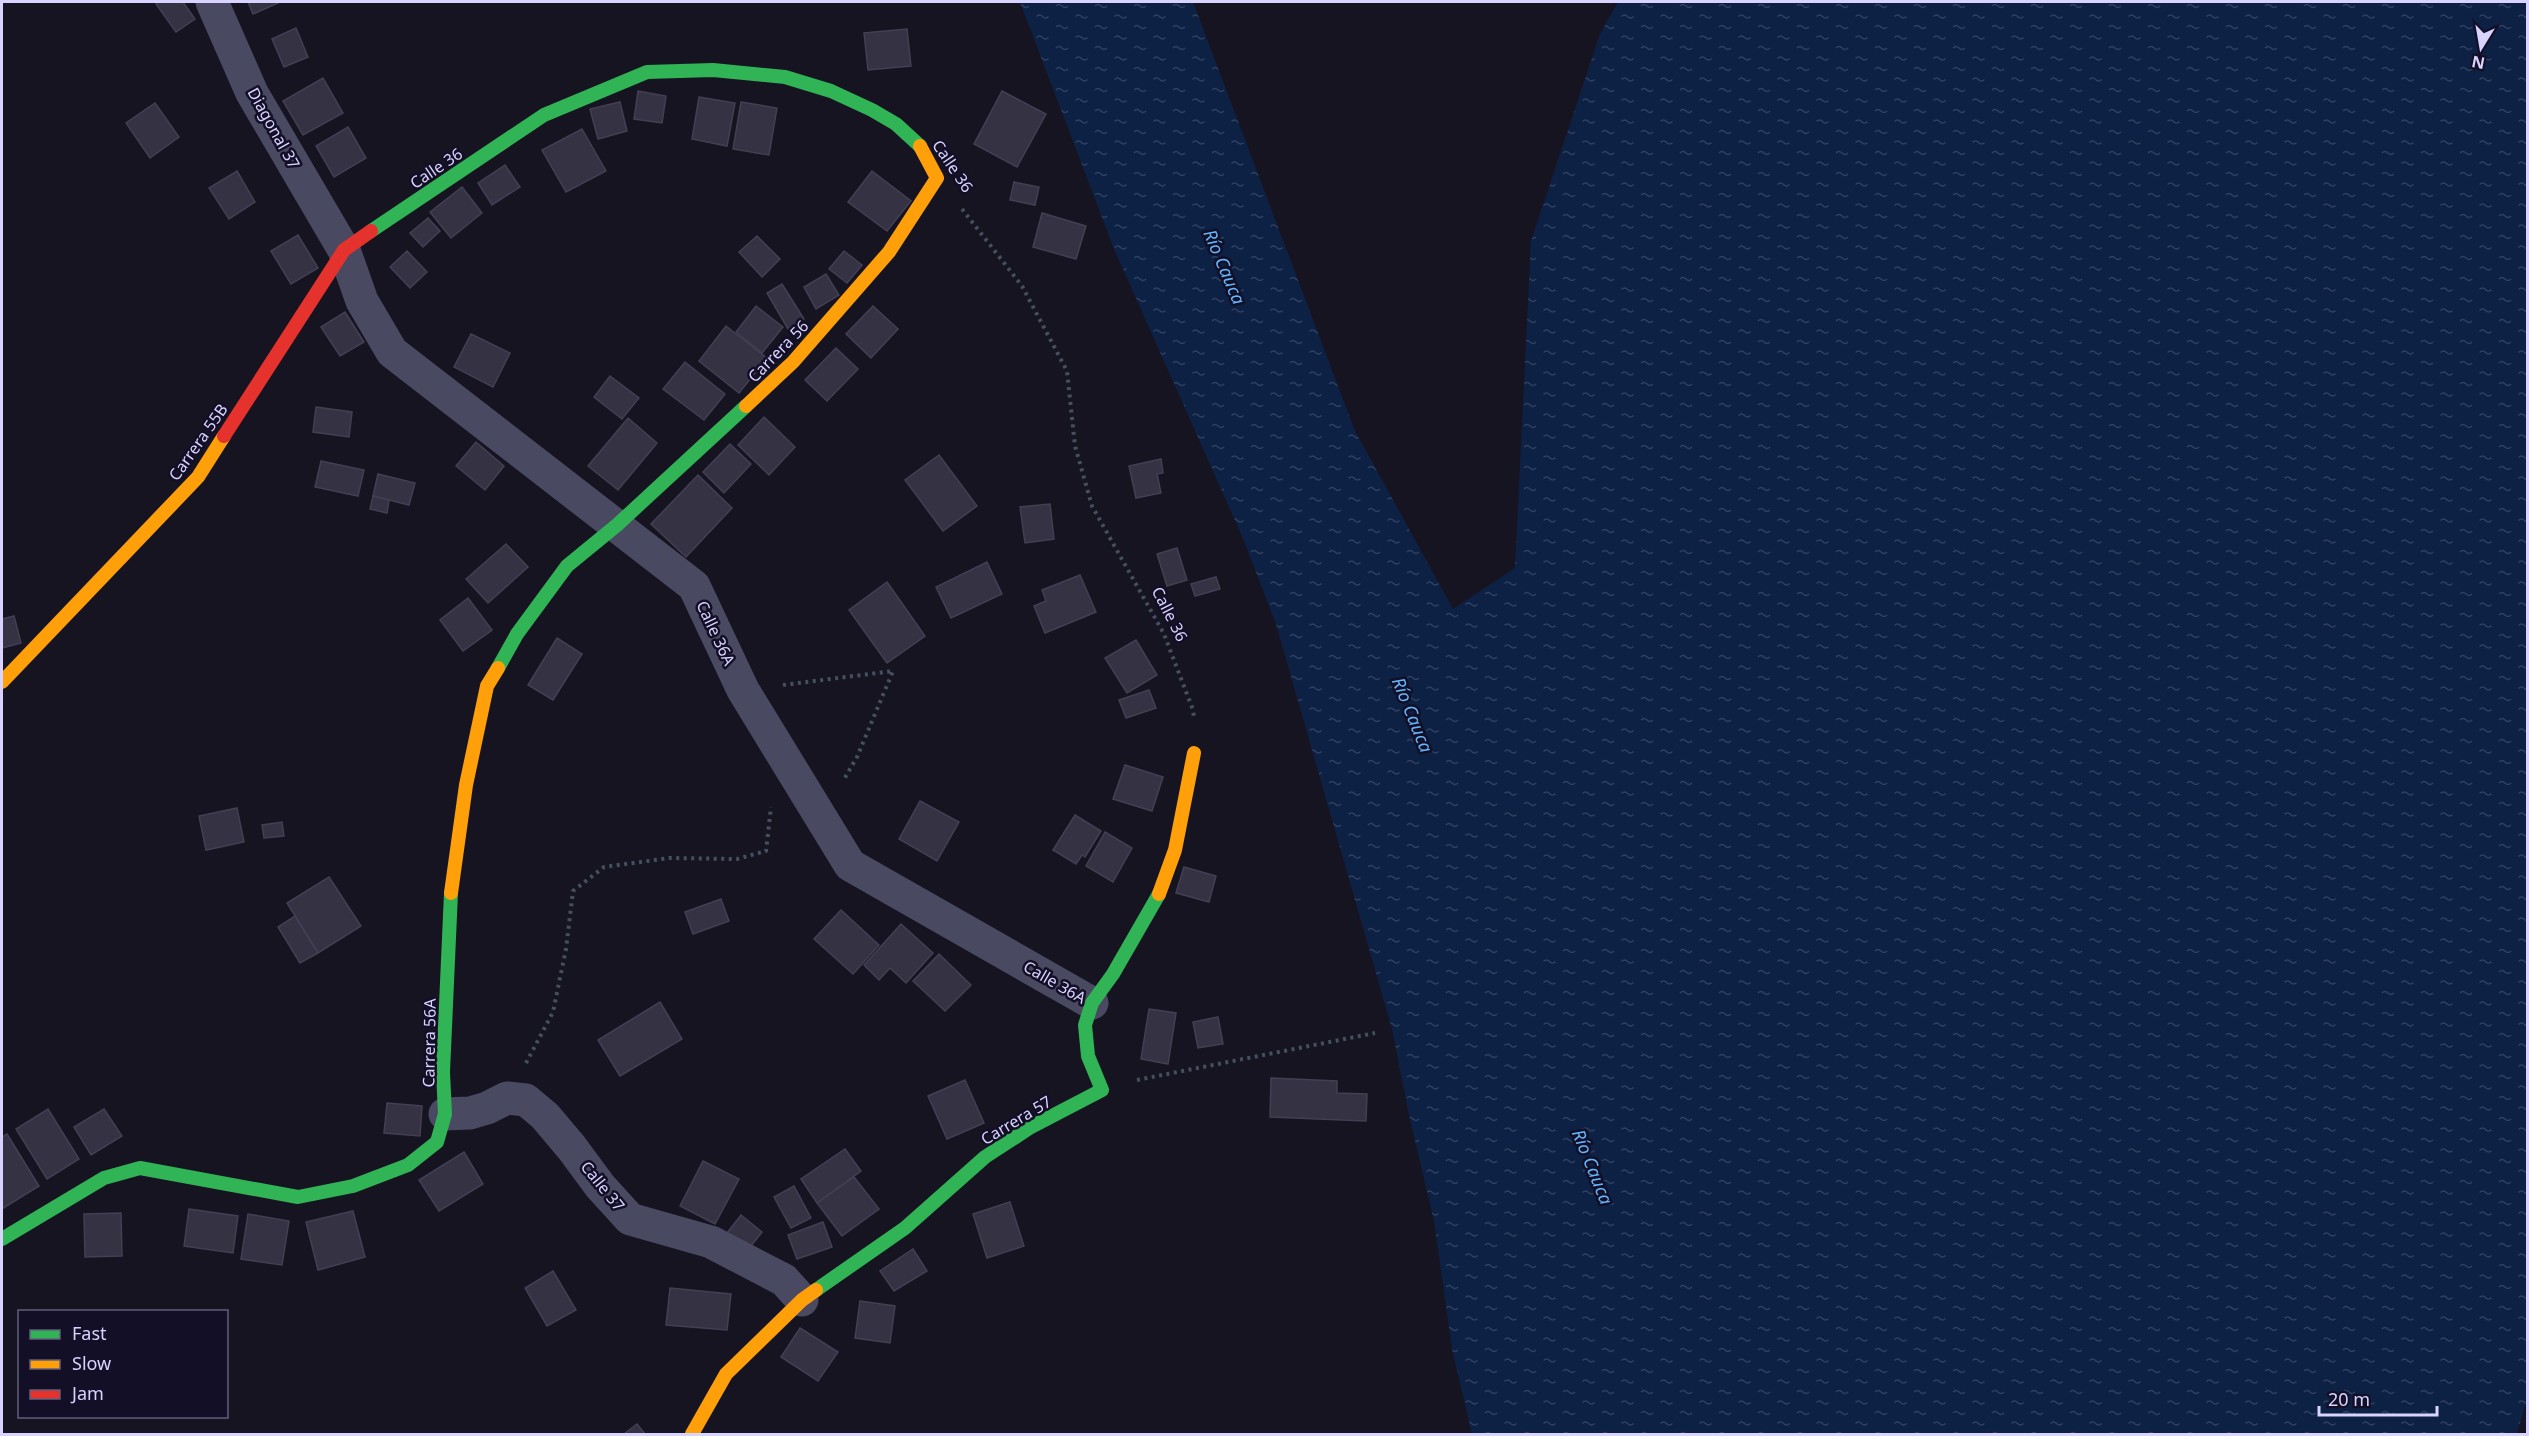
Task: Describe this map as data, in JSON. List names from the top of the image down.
{
  "streets": {
    "street": [
      "Diagonal 37",
      "Calle 36",
      "Carrera 56",
      "Carrera 55B",
      "Calle 36A",
      "Carrera 56A",
      "Carrera 57",
      "Calle 37"
    ]
  },
  "crossings": [
    ["Diagonal 37", "Calle 36"],
    ["Diagonal 37", "Carrera 55B"],
    ["Diagonal 37", "Calle 36A"],
    ["Calle 36", "Carrera 56"],
    ["Calle 36", "Carrera 55B"],
    ["Calle 36", "Calle 36A"],
    ["Carrera 56", "Calle 36A"],
    ["Carrera 56", "Carrera 56A"],
    ["Carrera 55B", "Calle 36A"],
    ["Calle 36A", "Carrera 56A"],
    ["Carrera 56A", "Calle 37"],
    ["Carrera 57", "Calle 37"]
  ],
  "water": ["Río Cauca"],
  "legend": ["Fast", "Slow", "Jam"],
  "scale_bar": "20 m",
  "north": "bottom"
}
